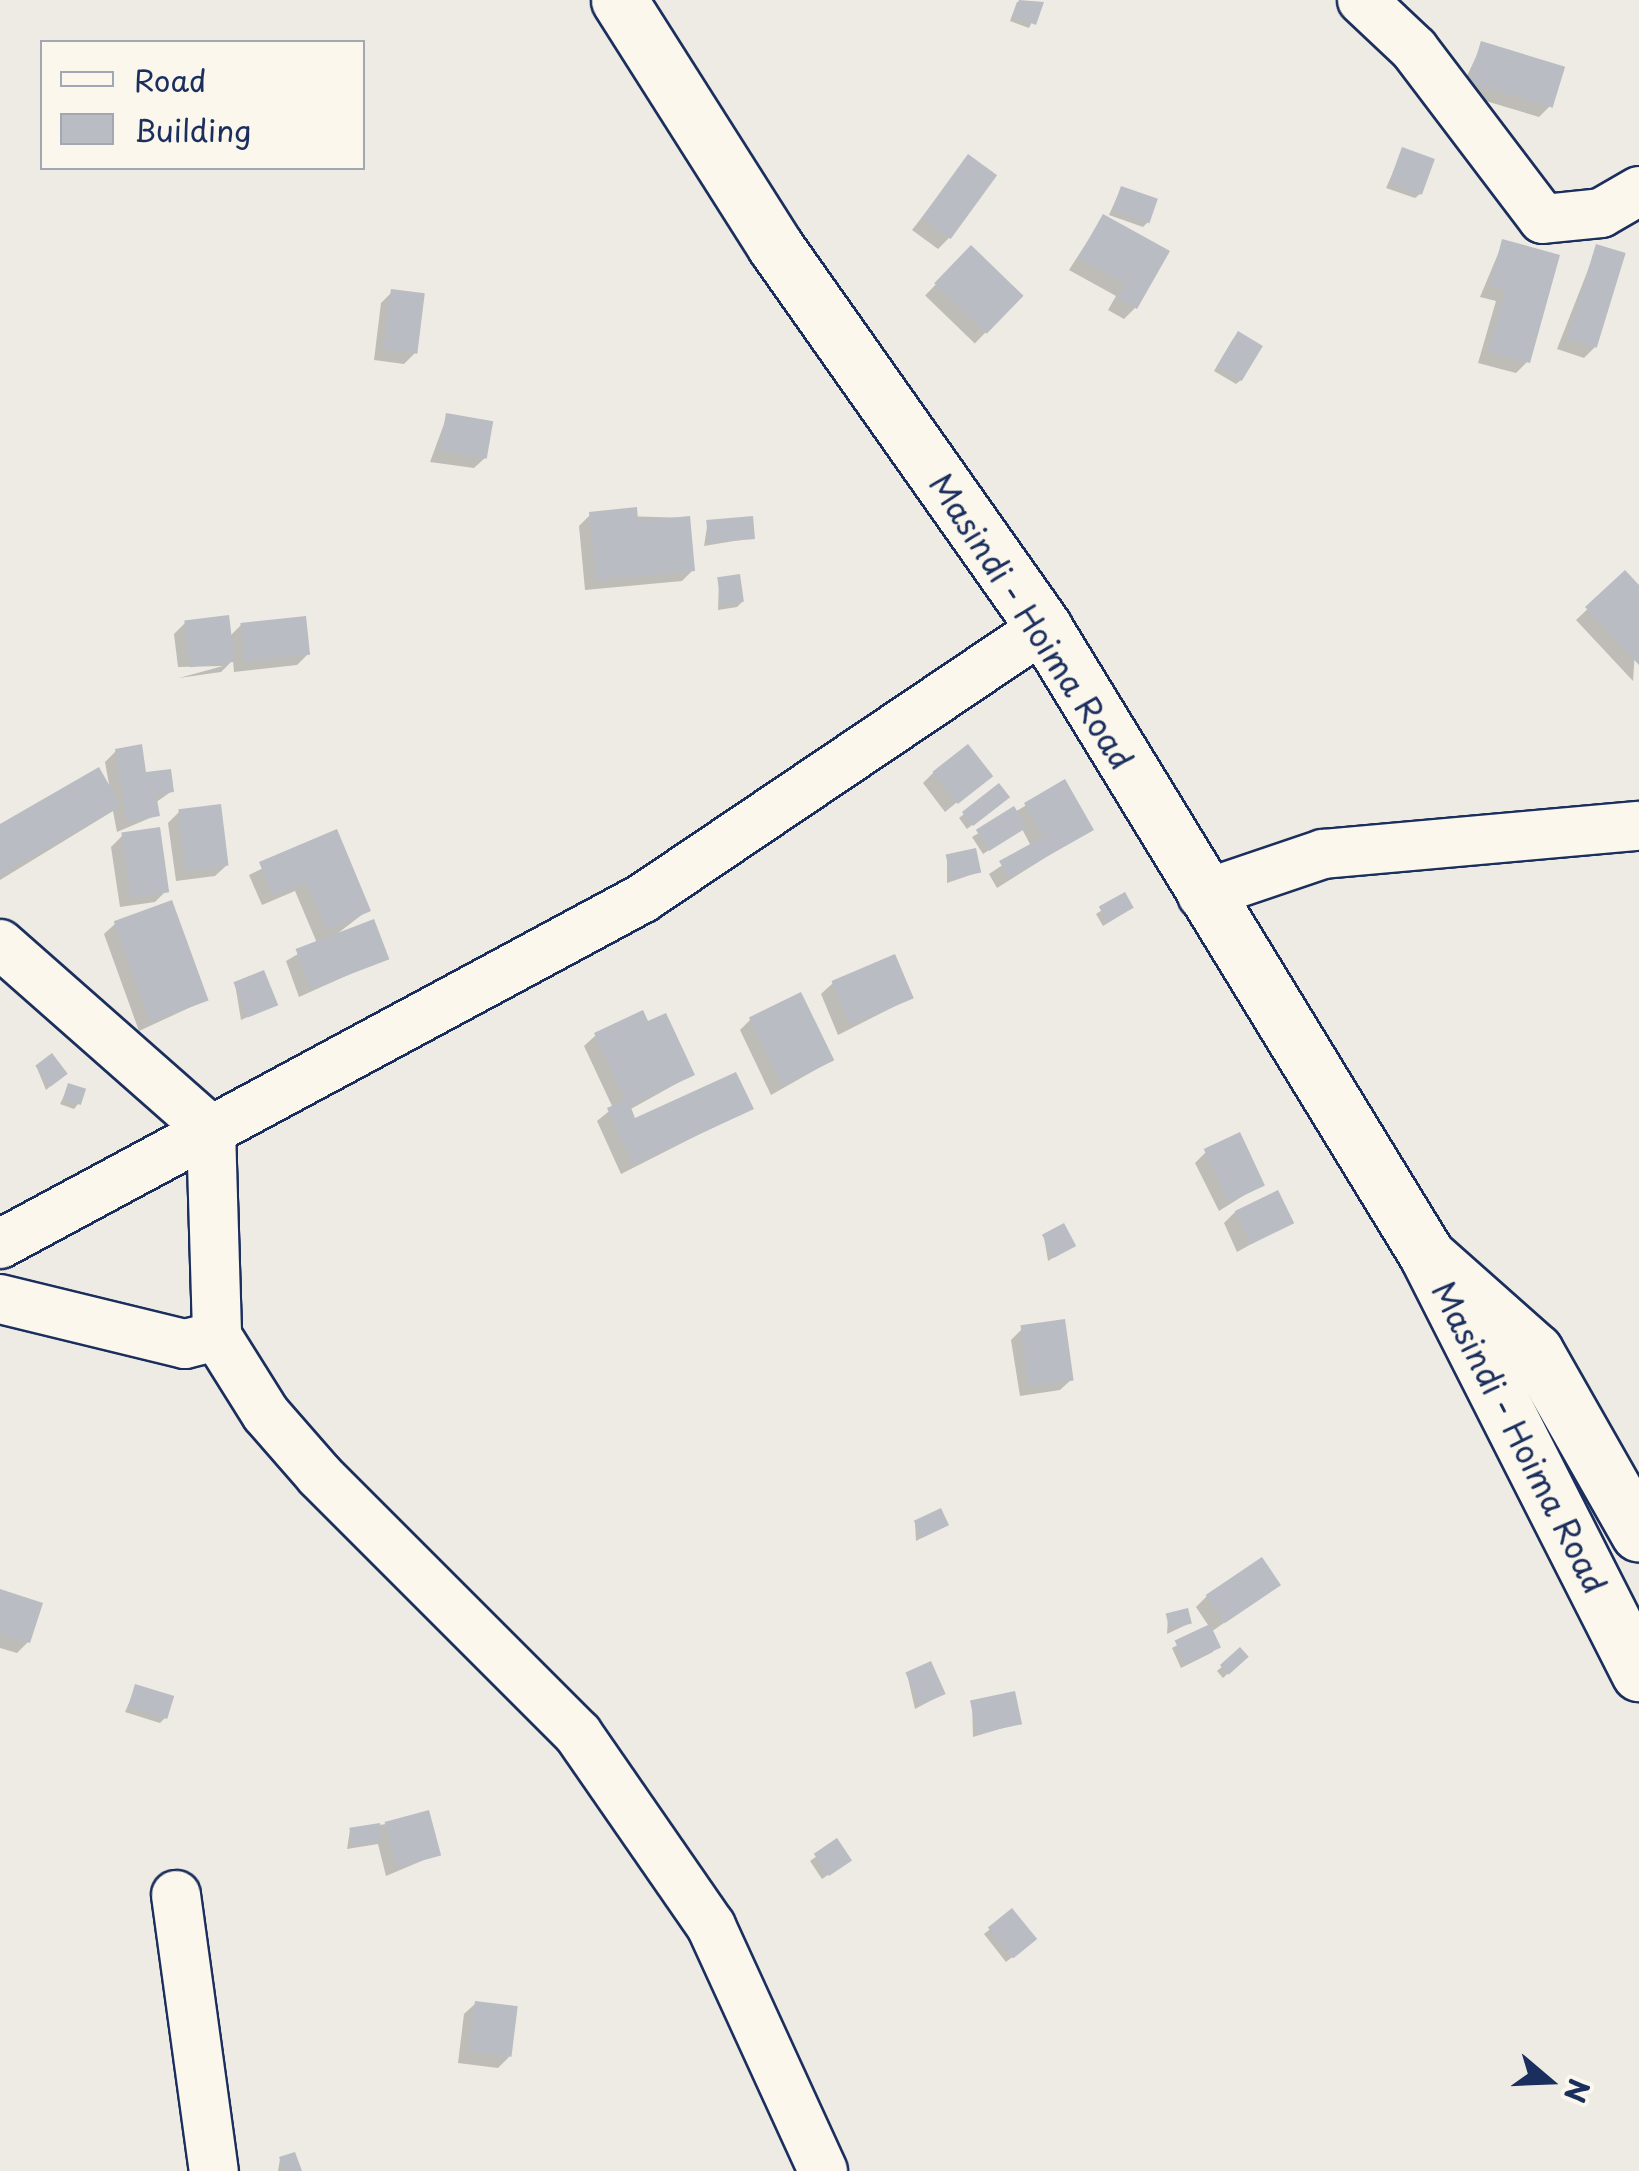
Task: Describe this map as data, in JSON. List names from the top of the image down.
{
  "streets": {
    "main road": ["Masindi - Hoima Road"]
  },
  "legend": ["Road", "Building"],
  "north": "right"
}
